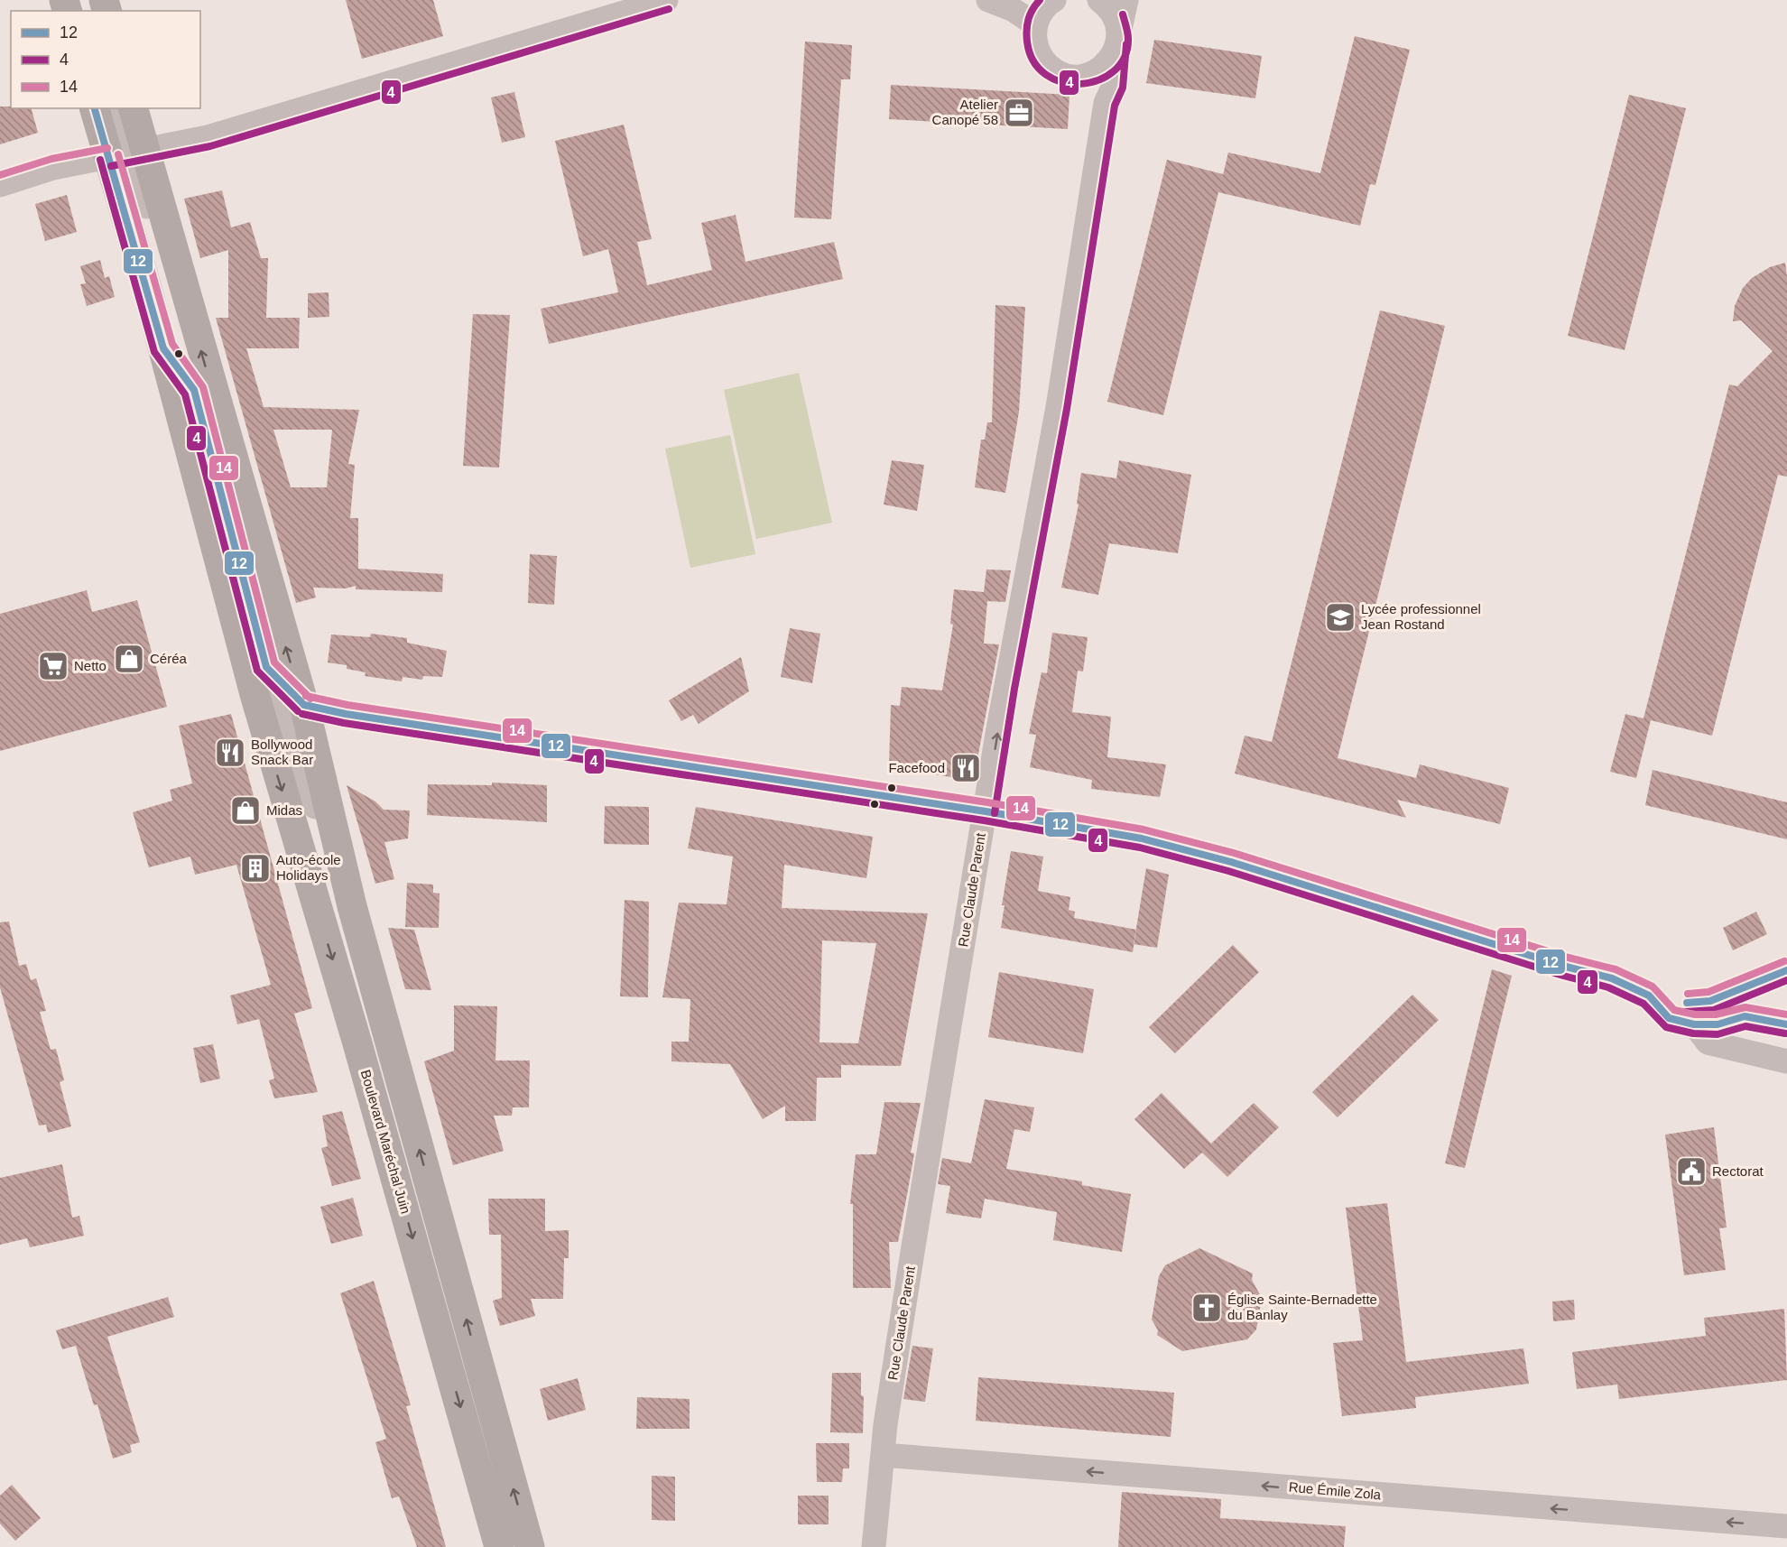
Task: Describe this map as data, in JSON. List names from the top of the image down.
{
  "streets": {
    "main road": ["Boulevard Maréchal Juin"],
    "street": ["Rue Claude Parent", "Rue Émile Zola"]
  },
  "crossings": [
    ["Rue Claude Parent", "Rue Émile Zola"]
  ],
  "one_way": ["Rue Claude Parent", "Rue Émile Zola"],
  "places": {
    "office": ["Atelier Canopé 58"],
    "school or university": ["Lycée professionnel Jean Rostand"],
    "shop": ["Céréa", "Midas"],
    "supermarket": ["Netto"],
    "restaurant": ["Bollywood Snack Bar", "Facefood"],
    "building": ["Auto-école Holidays"],
    "public building": ["Rectorat"],
    "church": ["Église Sainte-Bernadette du Banlay"]
  },
  "lines": ["transit line 4", "transit line 12", "transit line 14"],
  "legend": ["12", "4", "14"]
}
